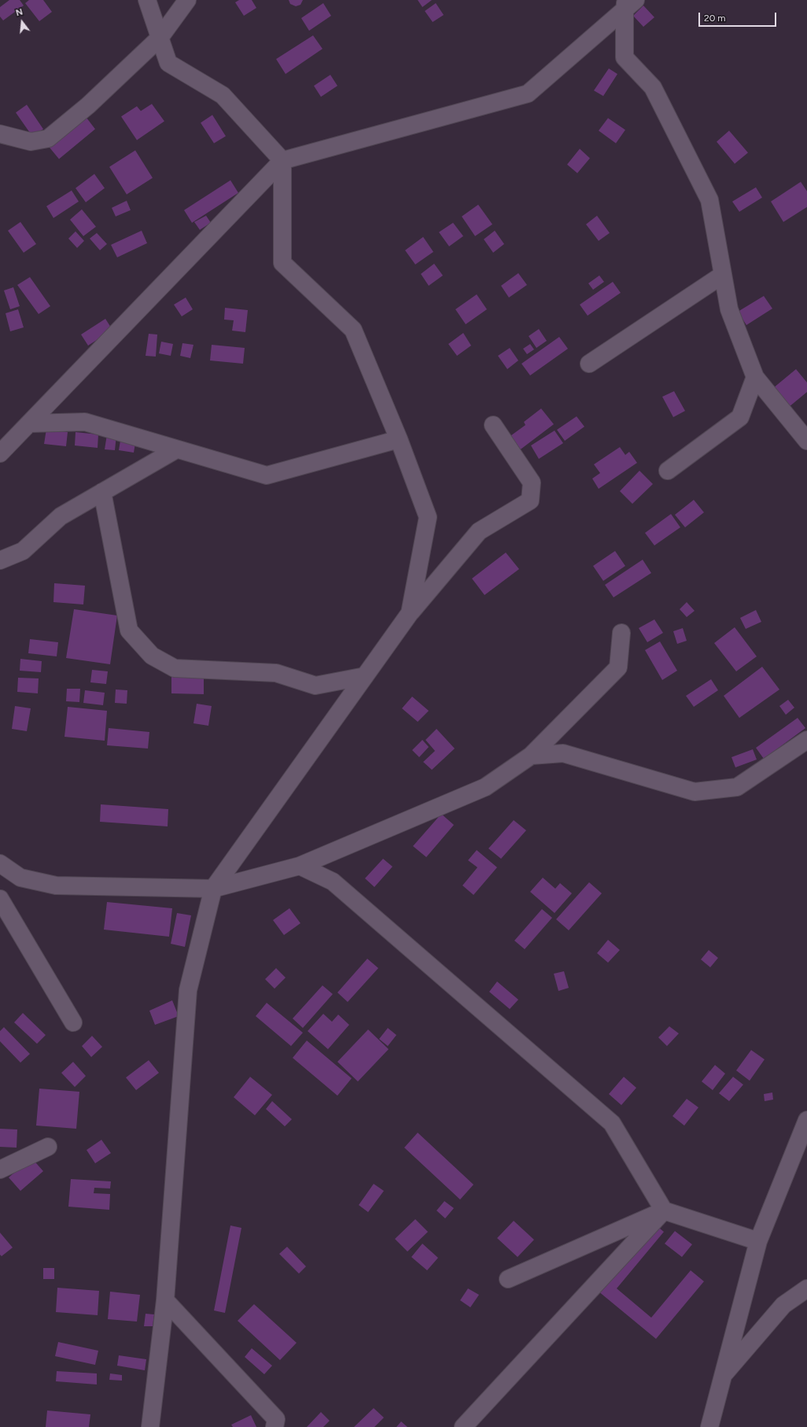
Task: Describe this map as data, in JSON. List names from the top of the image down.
{
  "scale_bar": "20 m",
  "north": "top"
}
